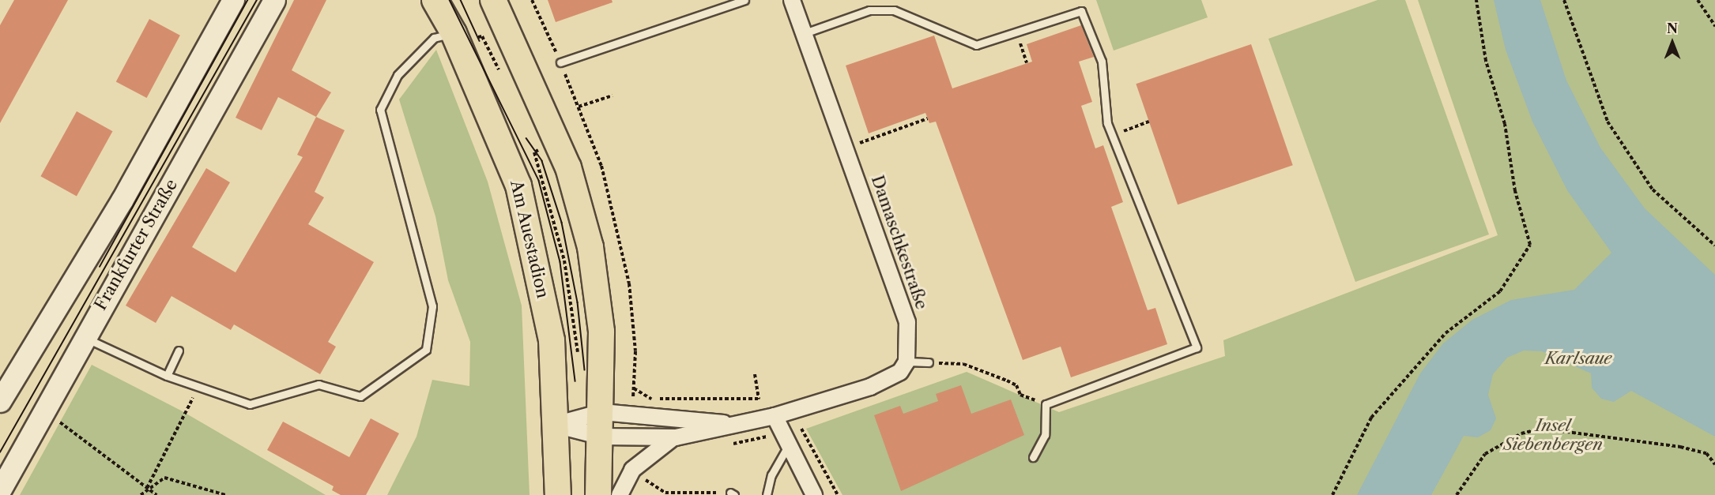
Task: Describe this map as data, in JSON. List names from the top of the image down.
{
  "streets": {
    "main road": ["Am Auestadion", "Frankfurter Straße"],
    "street": ["Damaschkestraße"]
  },
  "parks": ["Karlsaue", "Insel Siebenbergen"],
  "north": "top"
}
